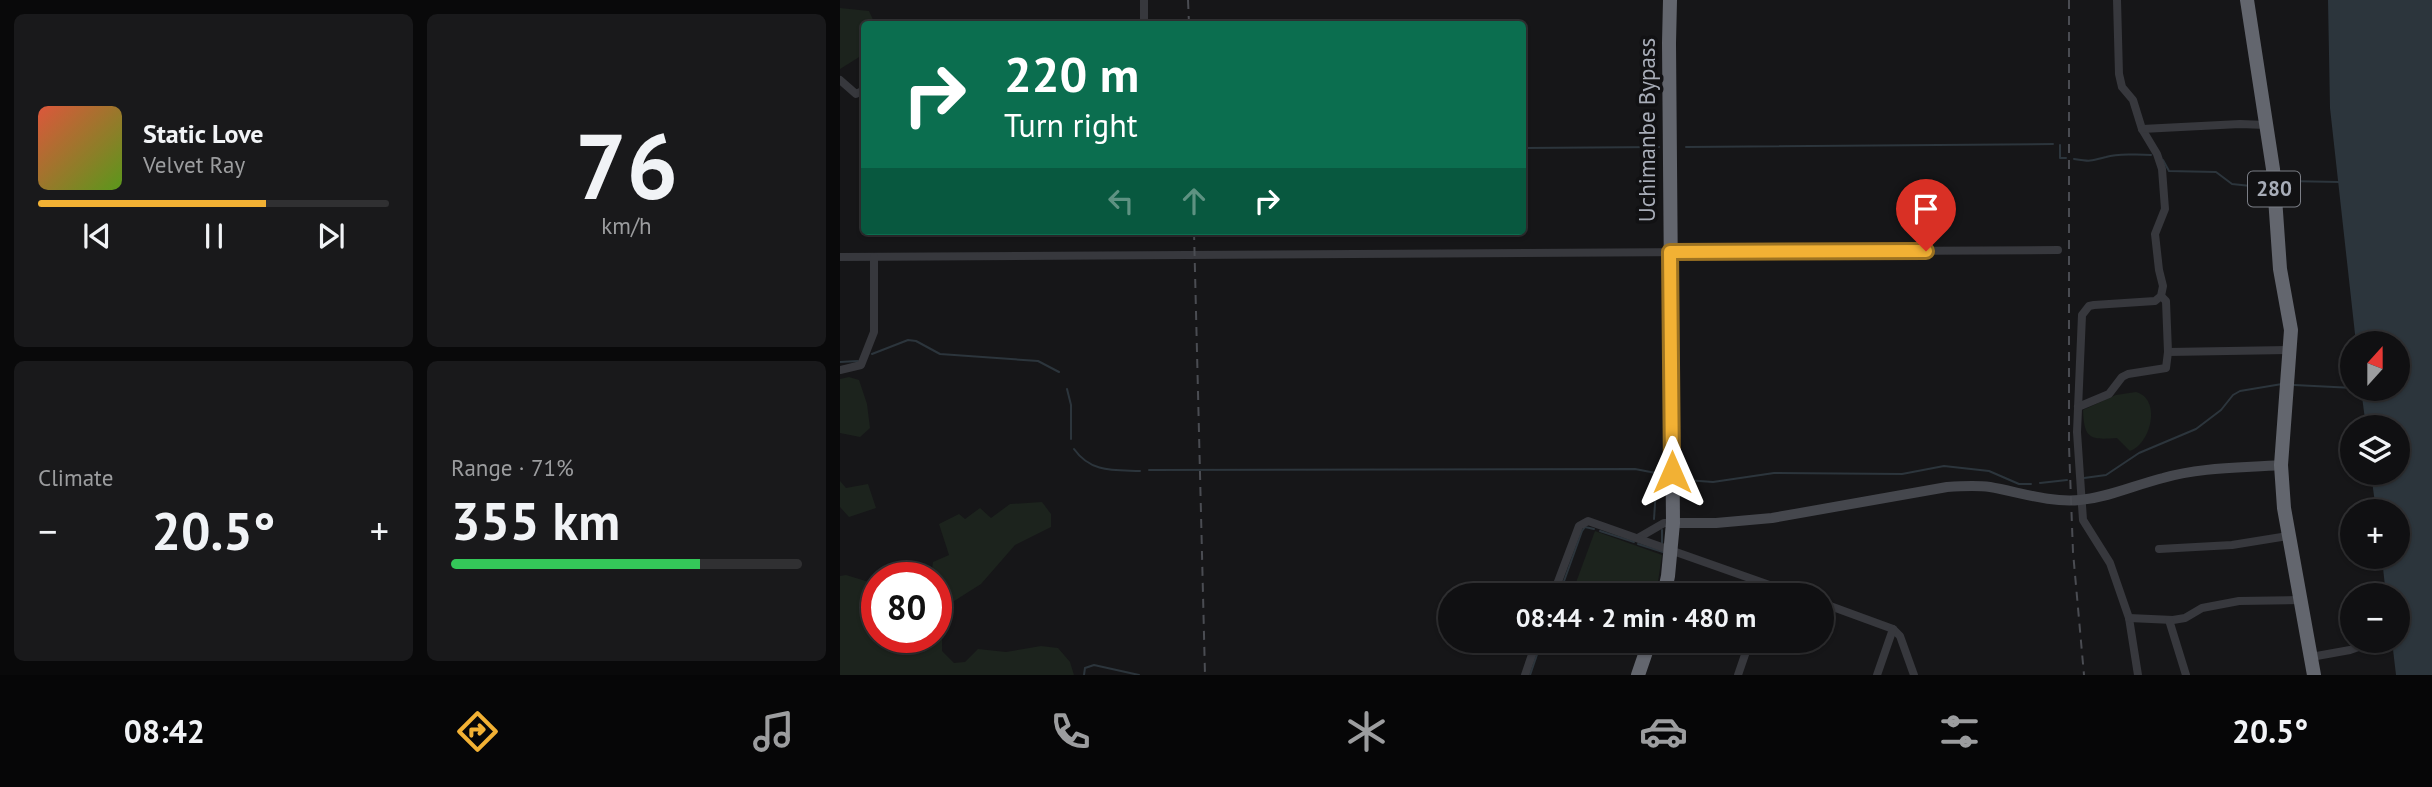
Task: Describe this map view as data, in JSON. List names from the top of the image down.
{
  "streets": {
    "highway": ["Uchimanbe Bypass", "280"]
  },
  "north": "top",
  "page": {
    "tile": [
      ["76", "km/h"],
      "Climate",
      ["Range · 71%", "355 km"]
    ],
    "turn": ["220 m", "Turn right"],
    "song": ["Static Love", "Velvet Ray"],
    "map_buttons": ["+", "−"],
    "heat": ["−", "20.5°", "+"],
    "limit": "80",
    "trip": "08:44 · 2 min · 480 m",
    "tabs": ["08:42", "20.5°"]
  }
}
